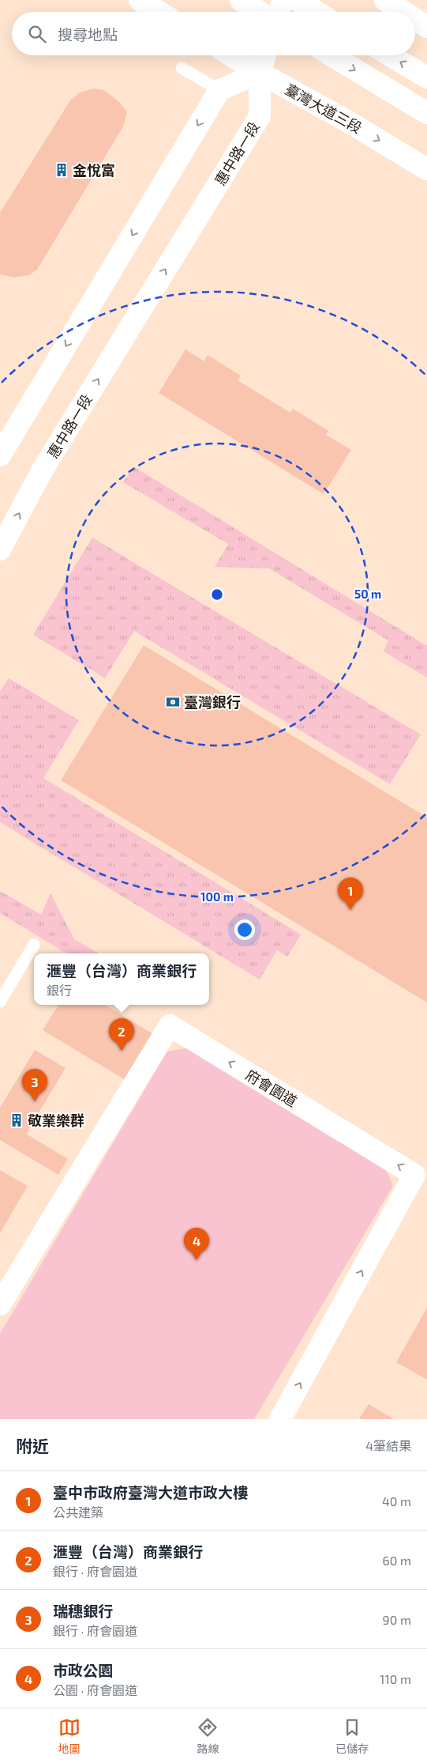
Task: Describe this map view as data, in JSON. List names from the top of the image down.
{
  "streets": {
    "street": ["臺灣大道三段", "惠中路一段", "府會園道"]
  },
  "crossings": [
    ["臺灣大道三段", "惠中路一段"]
  ],
  "places": {
    "building": ["金悅富", "敬業樂群"],
    "bank": ["臺灣銀行"]
  },
  "page": {
    "search": "搜尋地點",
    "pins": [
      "1",
      "2",
      "3",
      "4"
    ],
    "popup": ["滙豐（台灣）商業銀行", "銀行"],
    "heading": ["附近", "4筆結果"],
    "list": [
      {
        "mark": "1",
        "name": "臺中市政府臺灣大道市政大樓",
        "note": "公共建築",
        "value": "40 m"
      },
      {
        "mark": "2",
        "name": "滙豐（台灣）商業銀行",
        "note": "銀行 · 府會園道",
        "value": "60 m"
      },
      {
        "mark": "3",
        "name": "瑞穗銀行",
        "note": "銀行 · 府會園道",
        "value": "90 m"
      },
      {
        "mark": "4",
        "name": "市政公園",
        "note": "公園 · 府會園道",
        "value": "110 m"
      }
    ],
    "nav": ["地圖", "路線", "已儲存"]
  },
  "rings": ["50 m", "100 m"]
}
